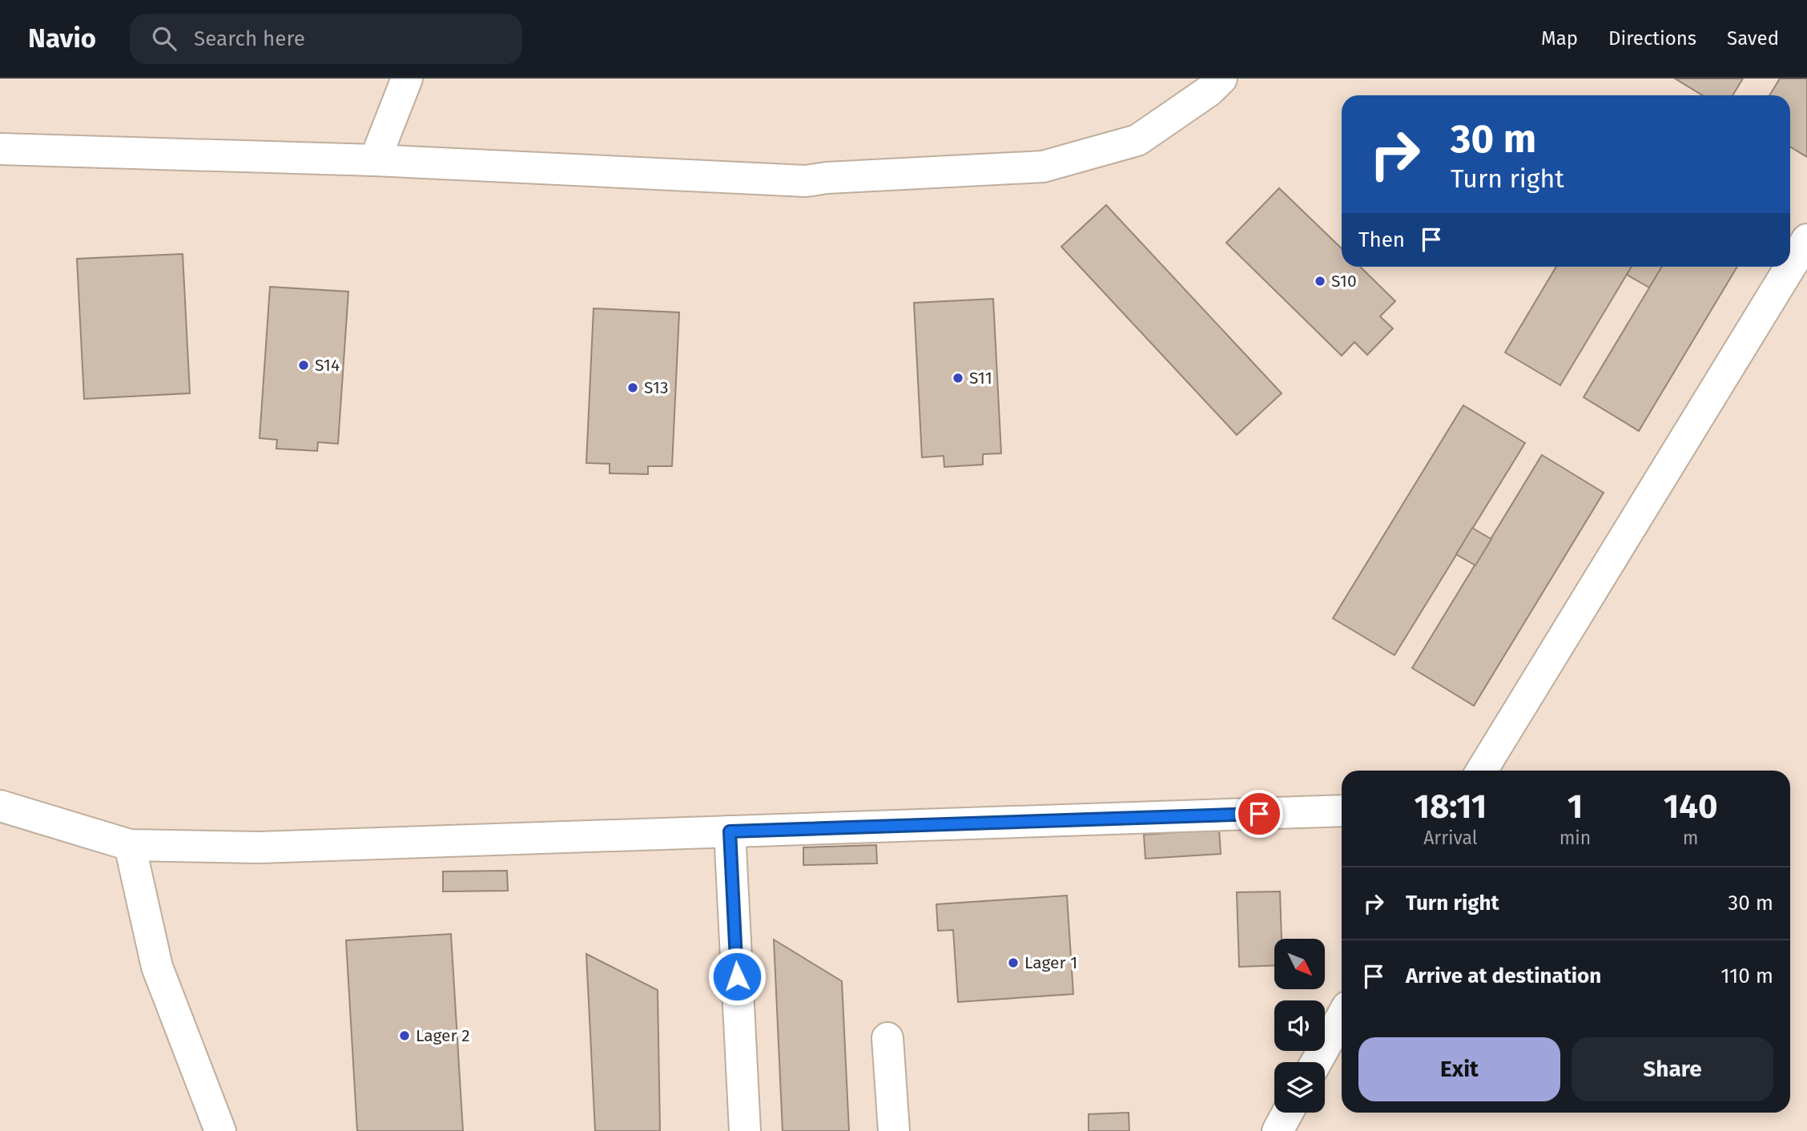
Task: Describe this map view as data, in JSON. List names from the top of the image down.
{
  "places": [
    "S10",
    "S14",
    "S11",
    "S13",
    "Lager 1",
    "Lager 2"
  ],
  "north": "bottom right",
  "page": {
    "header": "Navio",
    "search": "Search here",
    "nav": ["Map", "Directions", "Saved"],
    "turn": ["30 m", "Turn right"],
    "then": "Then",
    "eta": [
      "18:11",
      "Arrival",
      "1",
      "min",
      "140",
      "m"
    ],
    "list": [
      {
        "name": "Turn right",
        "value": "30 m"
      },
      {
        "name": "Arrive at destination",
        "value": "110 m"
      }
    ],
    "buttons": ["Exit", "Share"]
  }
}
